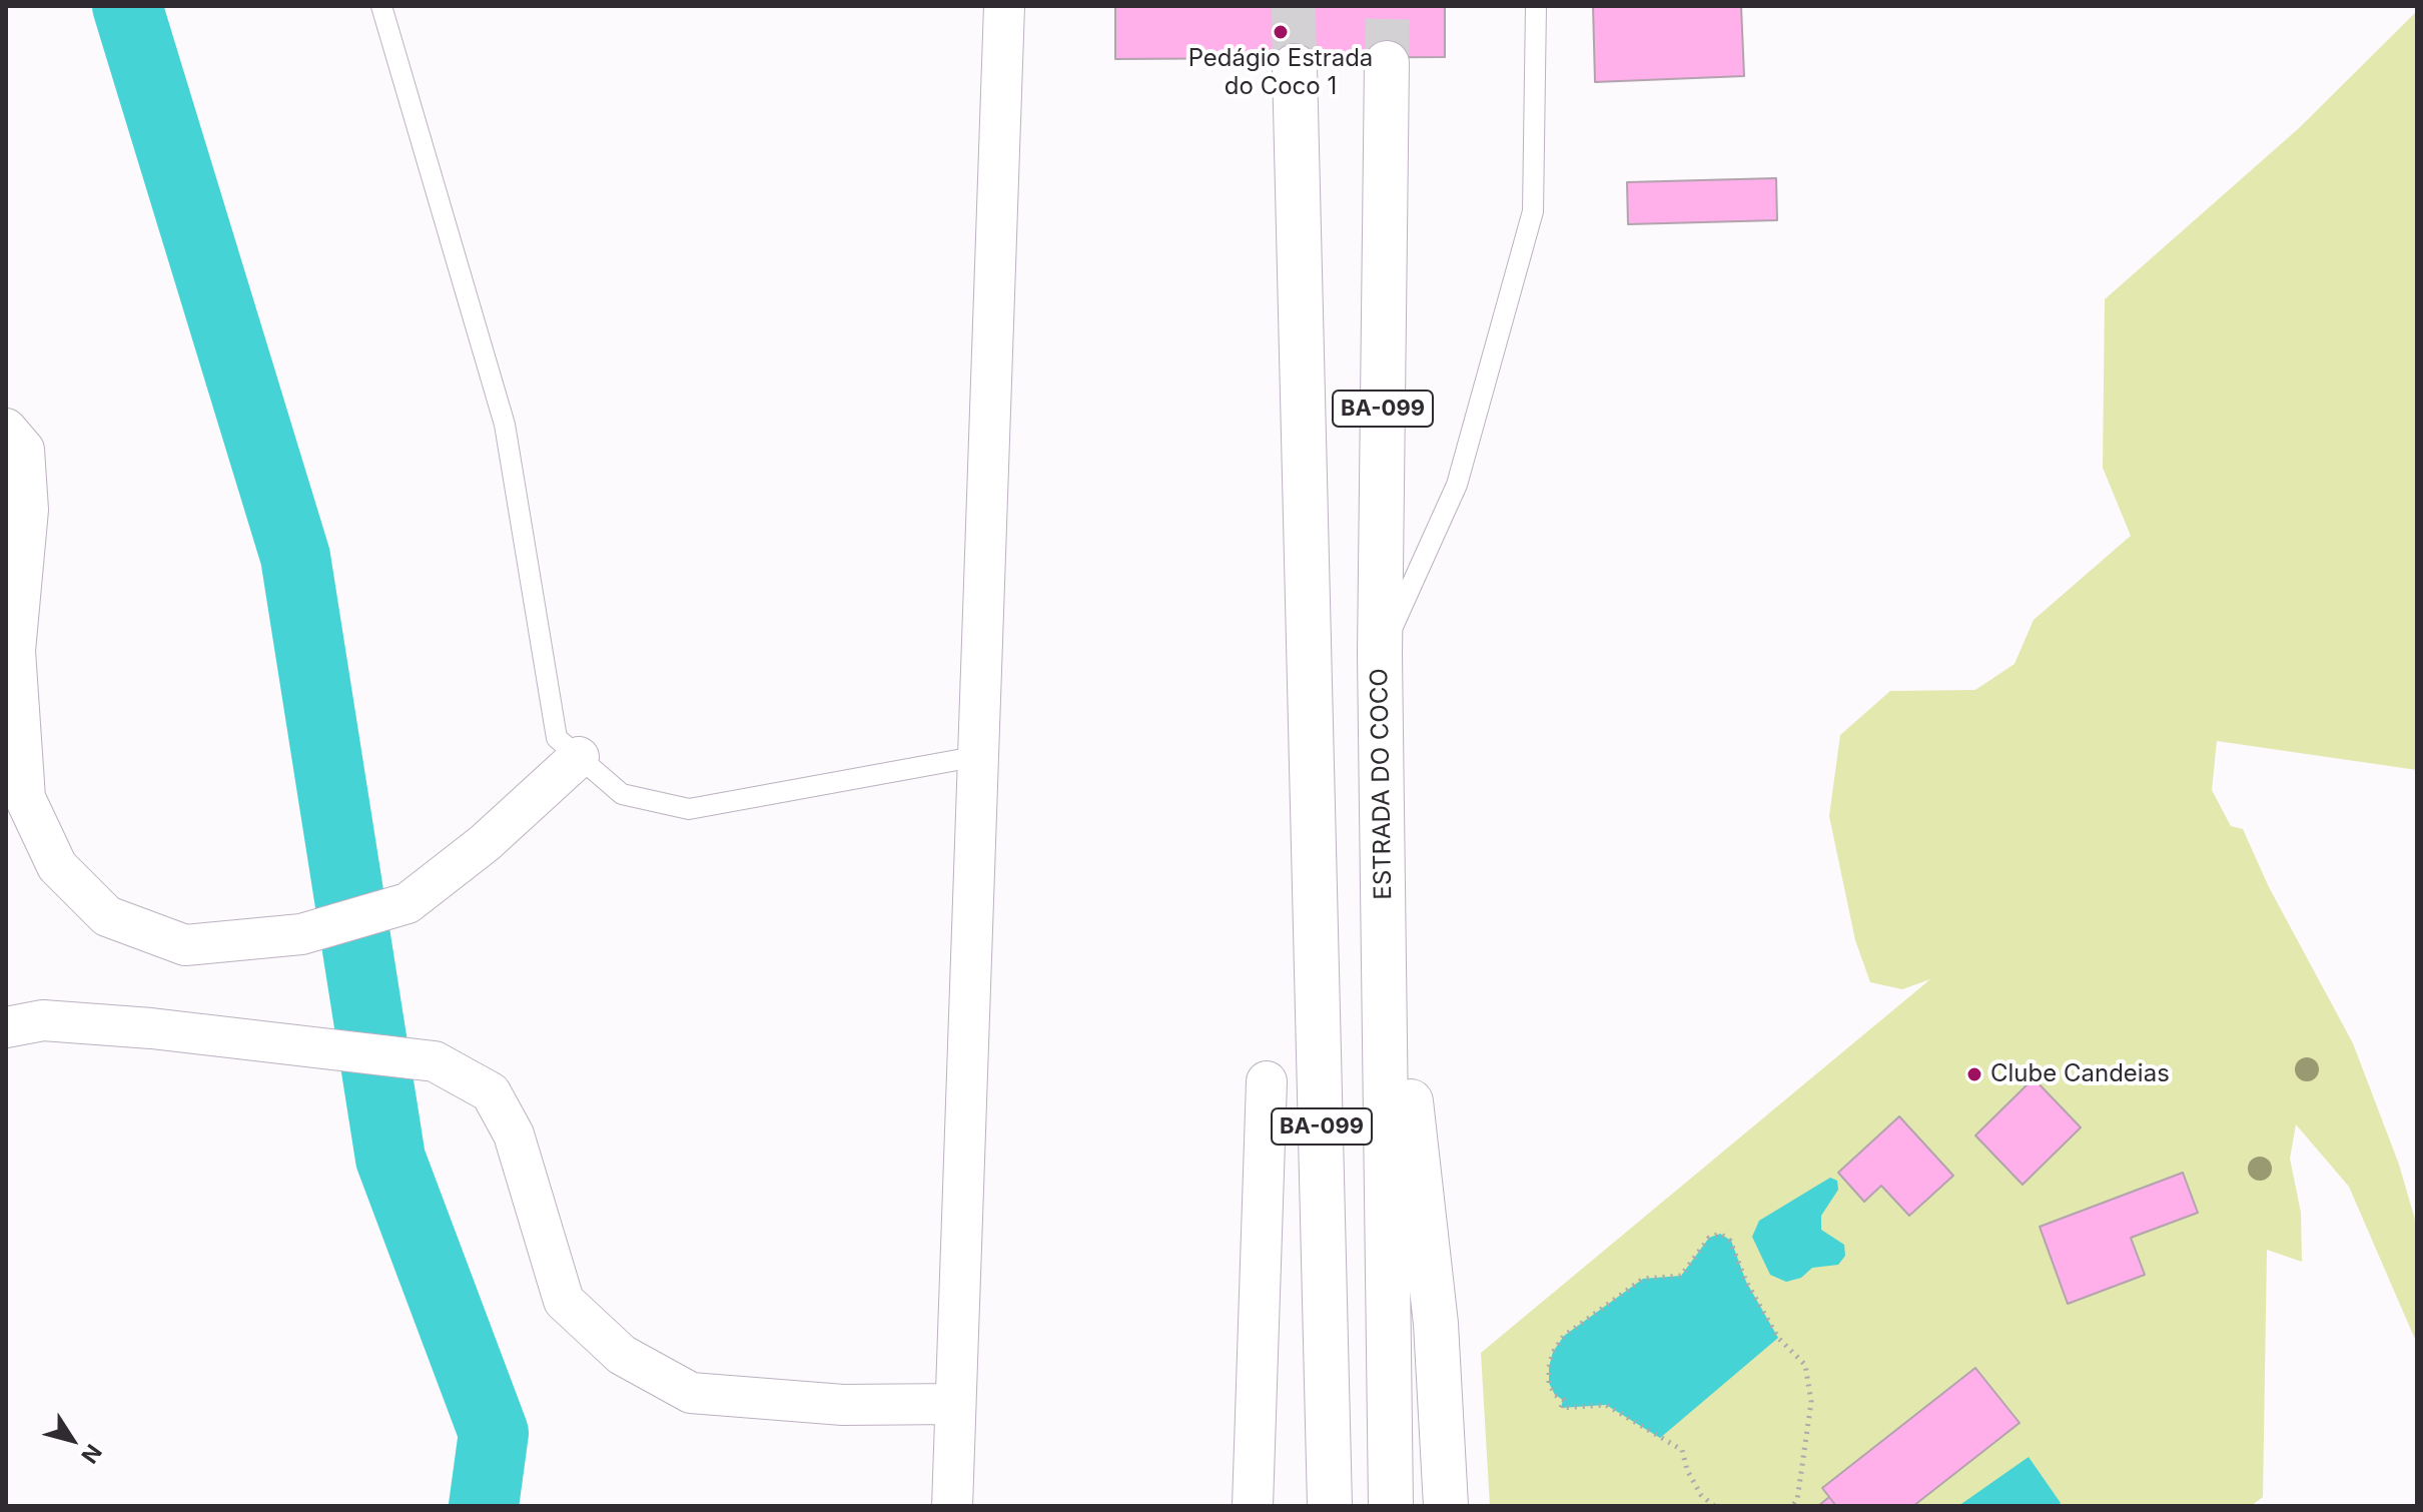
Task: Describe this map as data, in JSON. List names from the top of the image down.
{
  "streets": {
    "highway": ["BA-099", "ESTRADA DO COCO"]
  },
  "places": ["Pedágio Estrada do Coco 1", "Clube Candeias"],
  "north": "bottom right"
}
